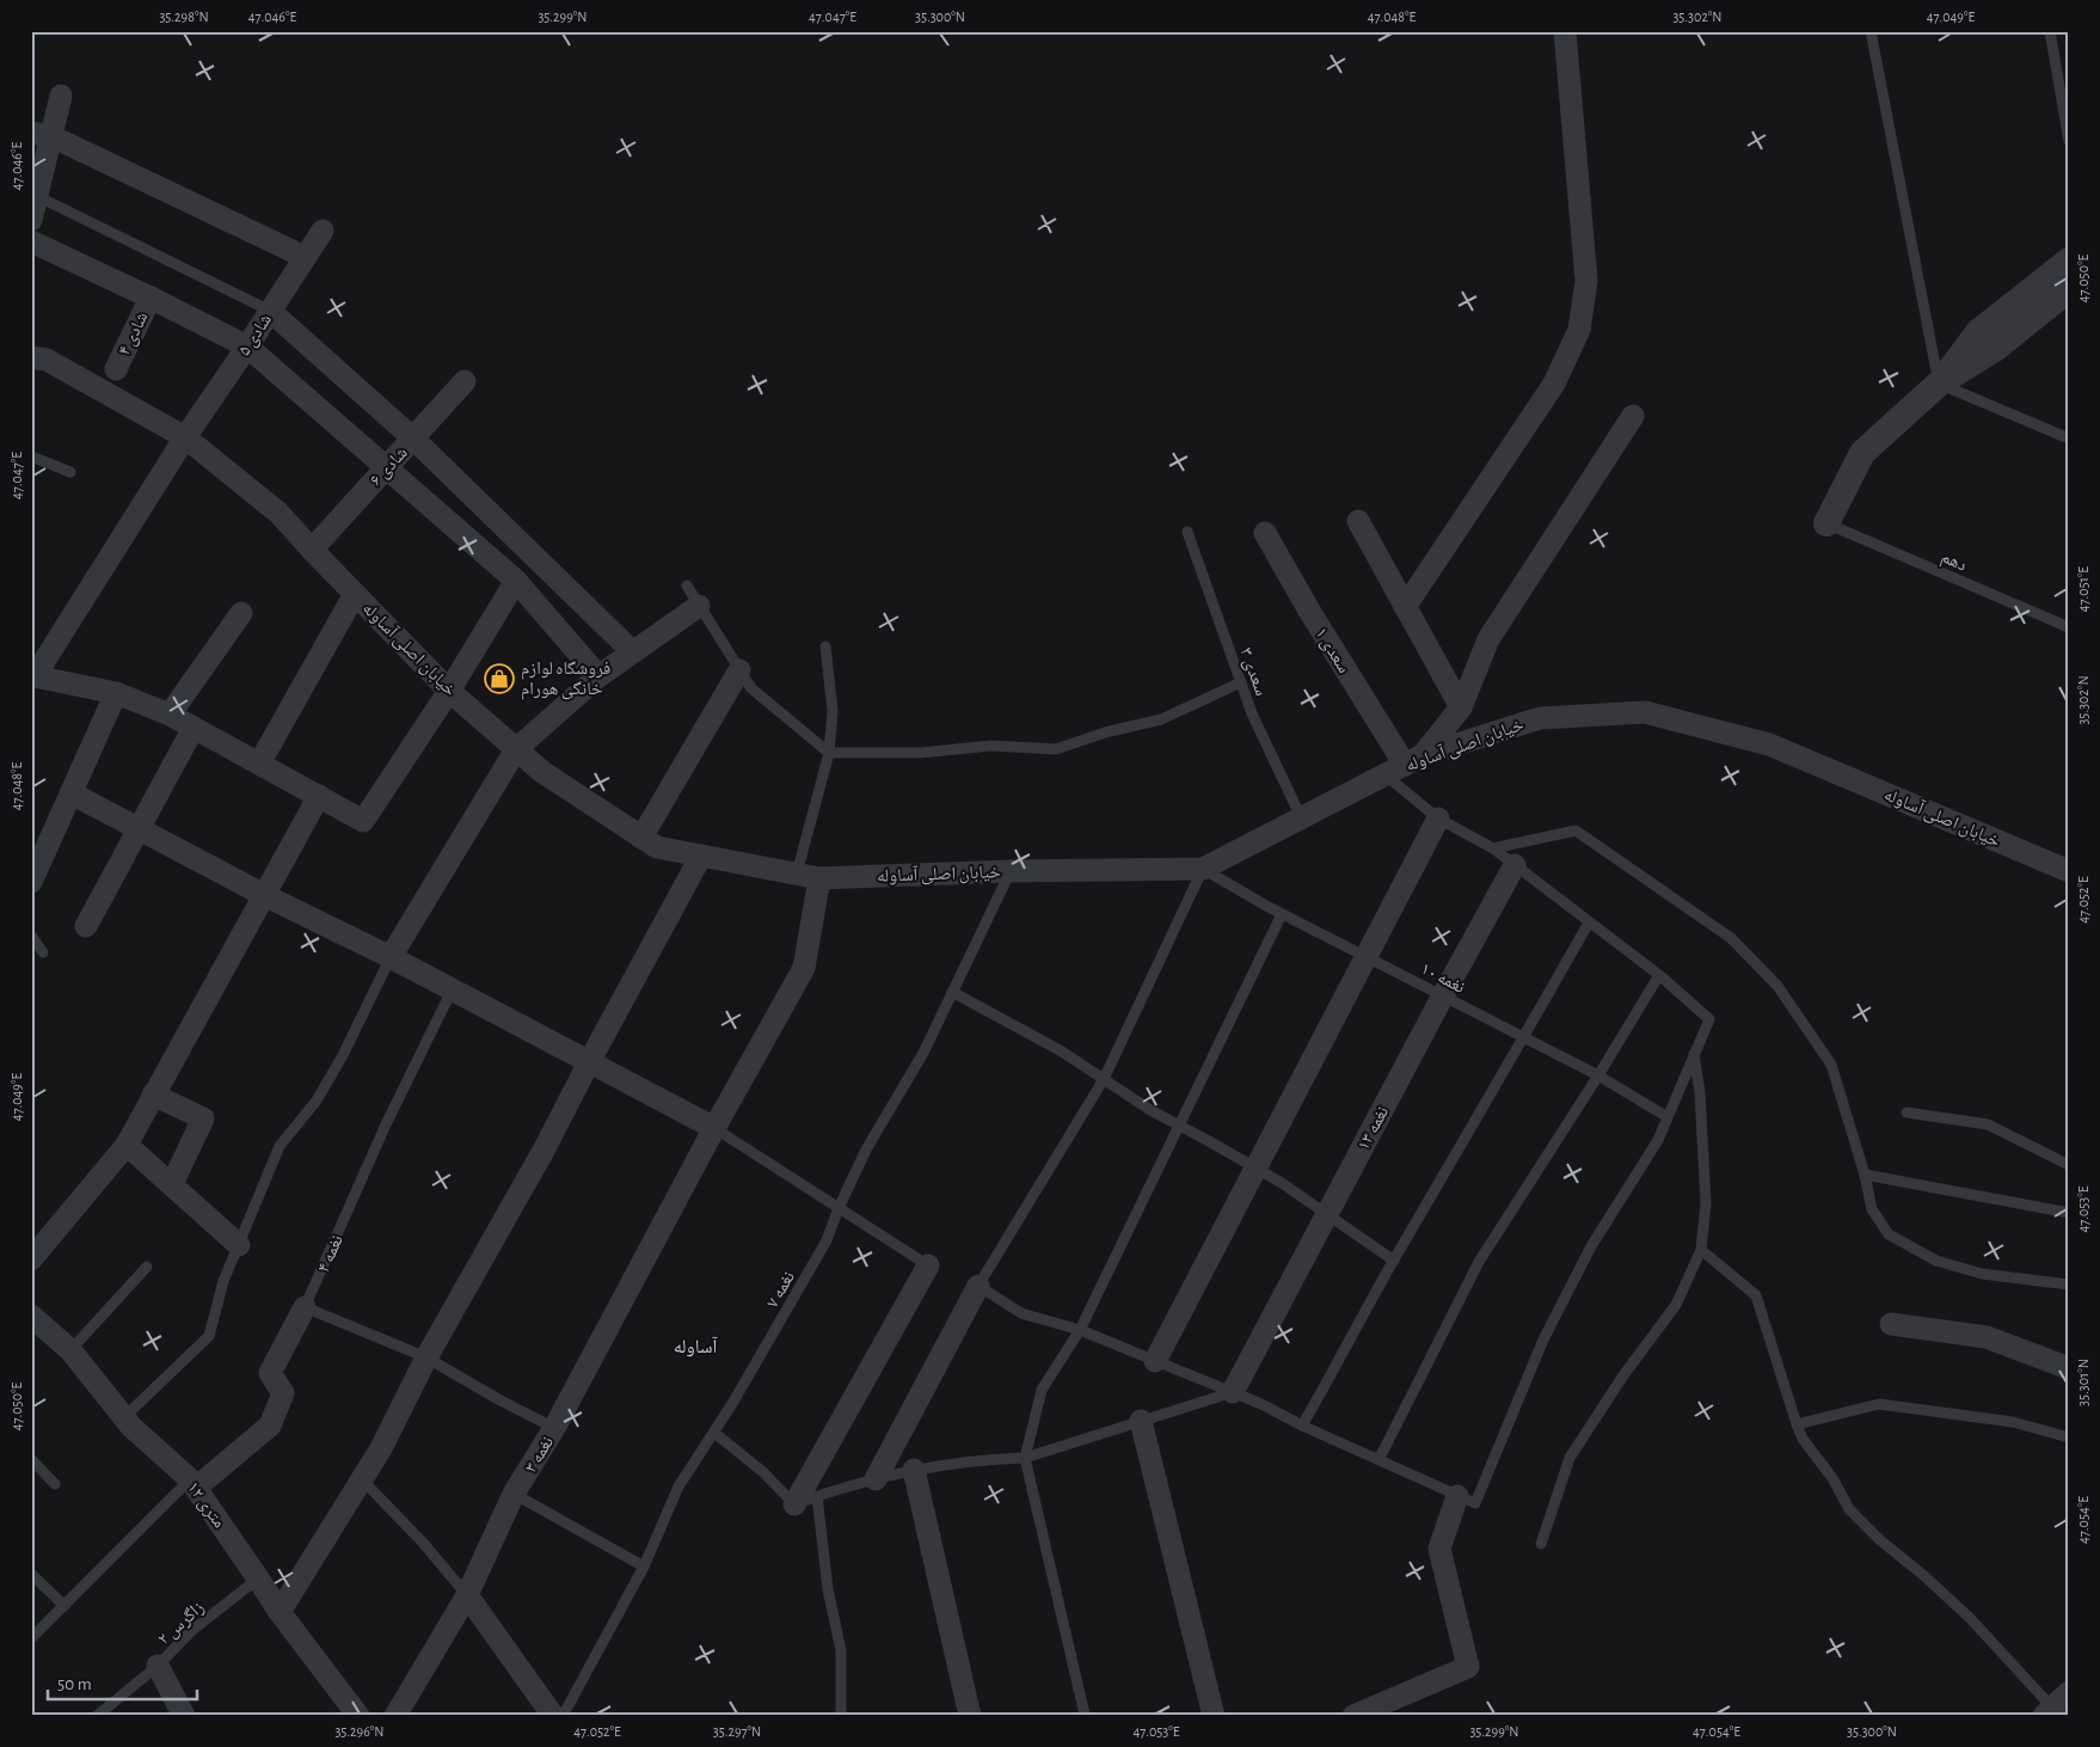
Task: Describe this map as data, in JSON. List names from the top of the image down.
{
  "streets": {
    "street": [
      "شادی ۴",
      "شادی ۵",
      "شادی ۶",
      "خیابان اصلی آساوله",
      "سعدی ۱",
      "نغمه ۱۳",
      "نغمه ۴",
      "نغمه ۳",
      "۱۲ متری"
    ],
    "lane": [
      "دهم",
      "سعدی ۳",
      "نغمه ۱۰",
      "نغمه ۷",
      "زاگرس ۲"
    ]
  },
  "crossings": [
    ["شادی ۵", "خیابان اصلی آساوله"],
    ["شادی ۶", "خیابان اصلی آساوله"],
    ["خیابان اصلی آساوله", "سعدی ۱"],
    ["خیابان اصلی آساوله", "سعدی ۳"],
    ["خیابان اصلی آساوله", "نغمه ۱۰"],
    ["خیابان اصلی آساوله", "نغمه ۷"],
    ["نغمه ۱۰", "نغمه ۱۳"],
    ["نغمه ۴", "۱۲ متری"],
    ["۱۲ متری", "زاگرس ۲"]
  ],
  "districts": ["آساوله"],
  "places": {
    "shop": ["فروشگاه لوازم خانگی هورام"]
  },
  "scale_bar": "50 m",
  "coordinates": [
    "35.298°N",
    "47.046°E",
    "35.299°N",
    "47.047°E",
    "35.300°N",
    "47.048°E",
    "35.302°N",
    "47.049°E",
    "47.050°E",
    "47.051°E",
    "47.052°E",
    "47.053°E",
    "35.301°N",
    "47.054°E",
    "35.296°N",
    "35.297°N"
  ]
}
